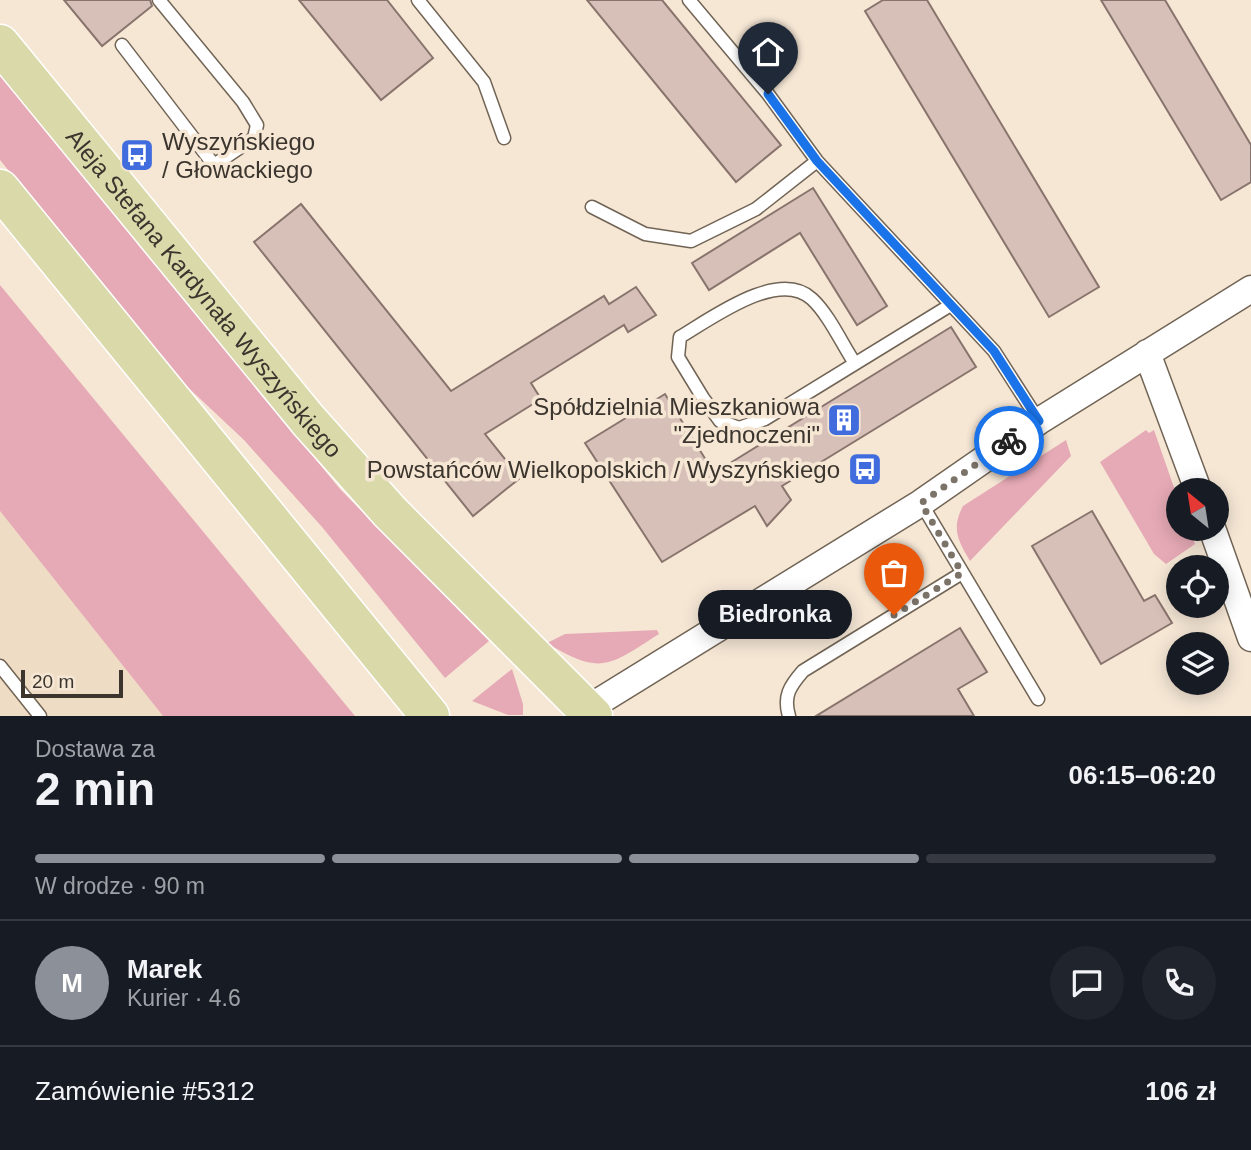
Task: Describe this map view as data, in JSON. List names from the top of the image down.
{
  "streets": {
    "main road": ["Aleja Stefana Kardynała Wyszyńskiego"]
  },
  "places": {
    "bus stop": ["Wyszyńskiego / Głowackiego", "Powstańców Wielkopolskich / Wyszyńskiego"],
    "building": ["Spółdzielnia Mieszkaniowa \"Zjednoczeni\""],
    "other": ["Biedronka"]
  },
  "scale_bar": "20 m",
  "north": "top left",
  "page": {
    "bubble": "Biedronka",
    "scale": "20 m",
    "heading": ["2 min", "Dostawa za", "06:15–06:20"],
    "panel": [
      "Marek",
      "Kurier · 4.6",
      "Zamówienie #5312",
      "106 zł"
    ],
    "bar": "W drodze · 90 m",
    "round": "M"
  }
}
